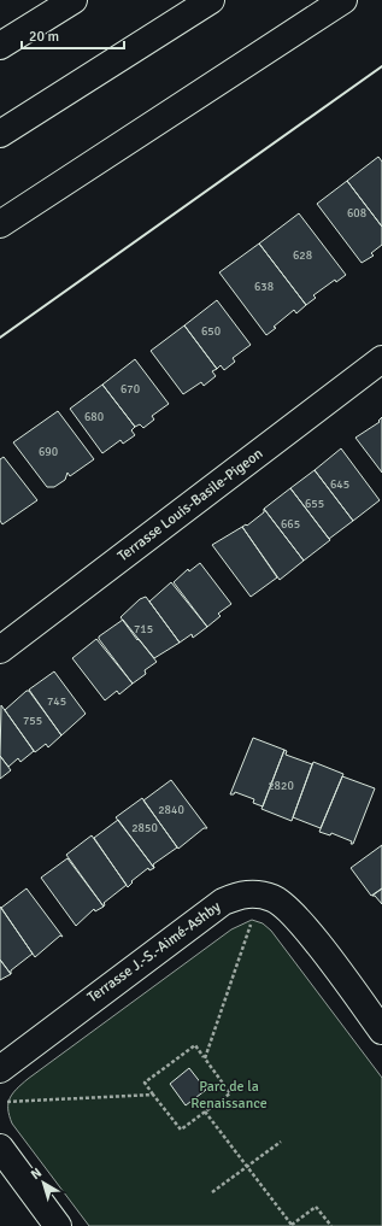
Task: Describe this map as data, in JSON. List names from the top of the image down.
{
  "streets": {
    "main road": ["Terrasse Louis-Basile-Pigeon", "Terrasse J.-S.-Aimé-Ashby"]
  },
  "parks": ["Parc de la Renaissance"],
  "house_numbers": [
    "608",
    "628",
    "638",
    "650",
    "670",
    "680",
    "690",
    "645",
    "655",
    "665",
    "715",
    "745",
    "755",
    "2820",
    "2840",
    "2850"
  ],
  "scale_bar": "20 m",
  "north": "top left"
}
